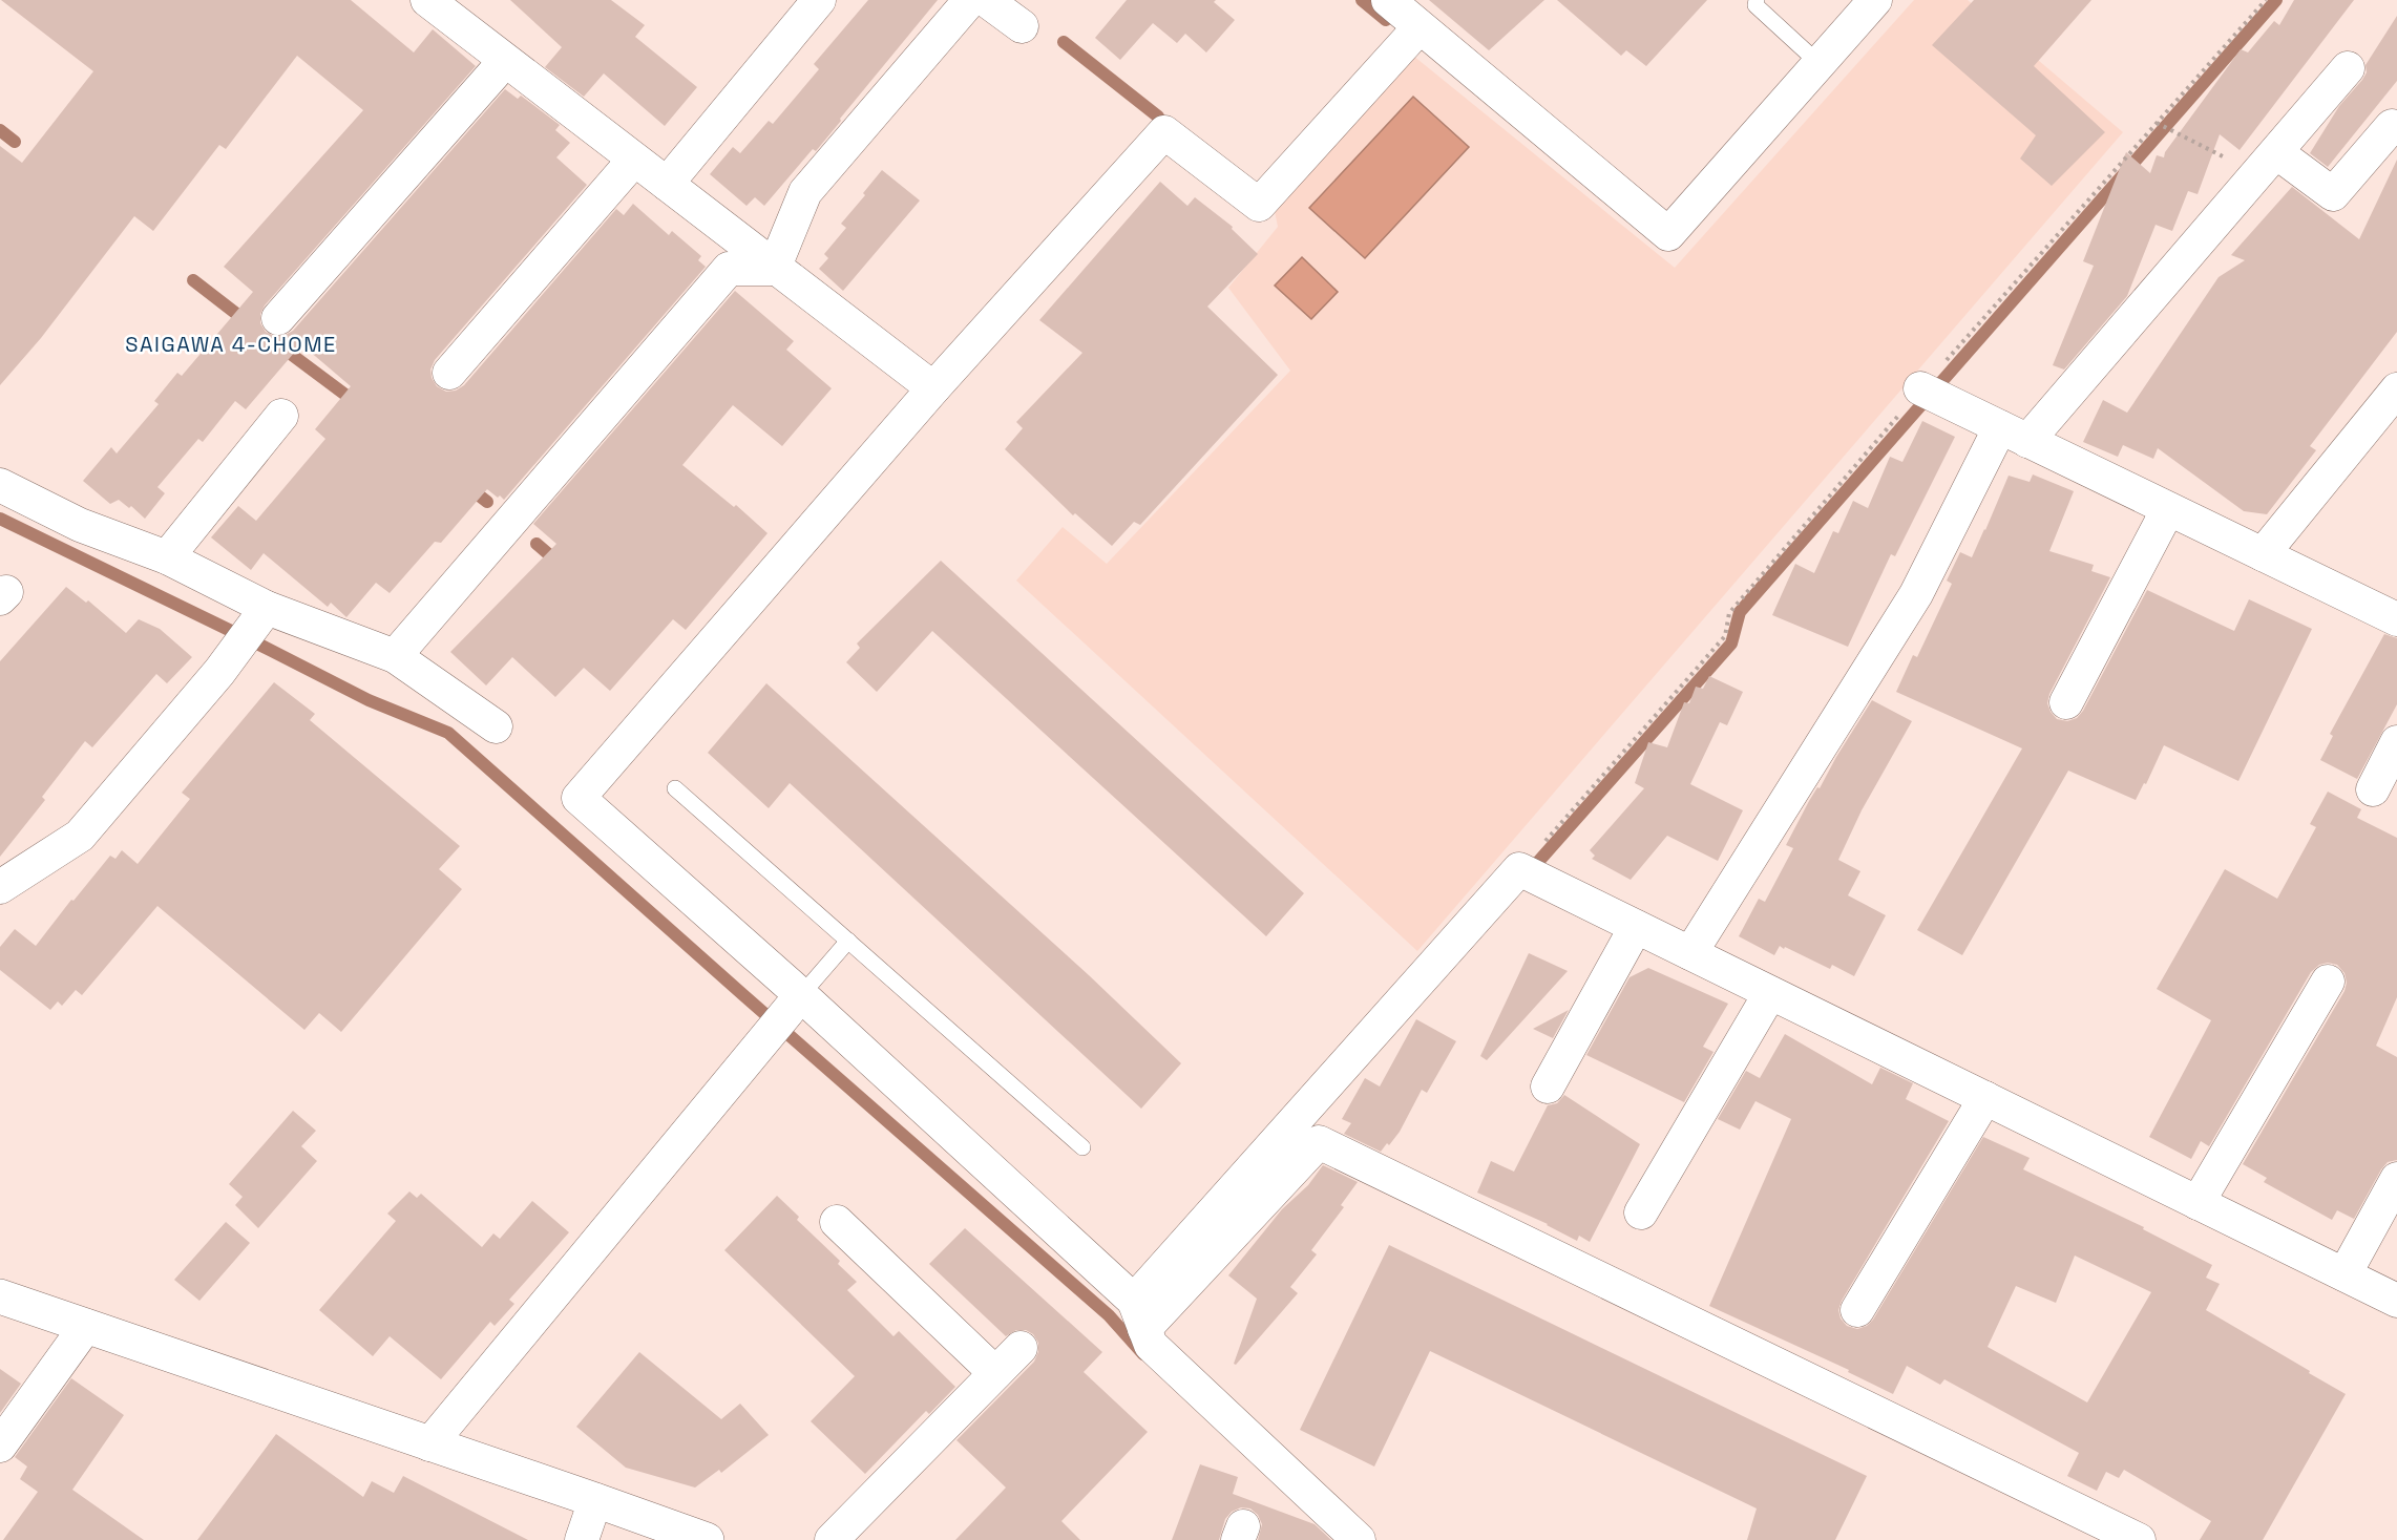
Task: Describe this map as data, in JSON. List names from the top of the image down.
{
  "districts": ["SAIGAWA 4-CHOME"]
}
